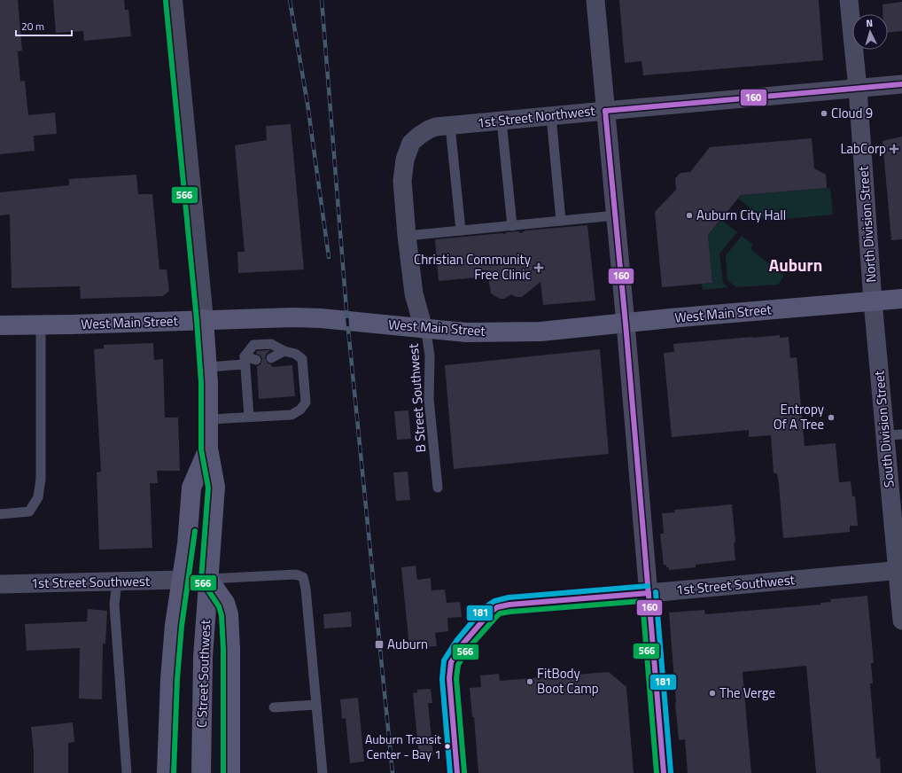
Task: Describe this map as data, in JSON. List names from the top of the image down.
{
  "streets": {
    "main road": ["West Main Street", "C Street Southwest"],
    "street": [
      "1st Street Northwest",
      "North Division Street",
      "South Division Street",
      "1st Street Southwest"
    ],
    "lane": ["B Street Southwest"]
  },
  "crossings": [
    ["1st Street Northwest", "North Division Street"],
    ["North Division Street", "West Main Street"],
    ["North Division Street", "South Division Street"],
    ["West Main Street", "B Street Southwest"],
    ["West Main Street", "South Division Street"],
    ["West Main Street", "C Street Southwest"],
    ["South Division Street", "1st Street Southwest"],
    ["1st Street Southwest", "C Street Southwest"]
  ],
  "districts": ["Auburn"],
  "places": {
    "other": [
      "Cloud 9",
      "Auburn City Hall",
      "Entropy Of A Tree",
      "FitBody Boot Camp",
      "The Verge",
      "Auburn Transit Center - Bay 1"
    ],
    "health": ["LabCorp", "Christian Community Free Clinic"],
    "transit": ["Auburn"]
  },
  "lines": ["transit line 566", "transit line 160", "transit line 181"],
  "scale_bar": "20 m",
  "north": "top"
}
